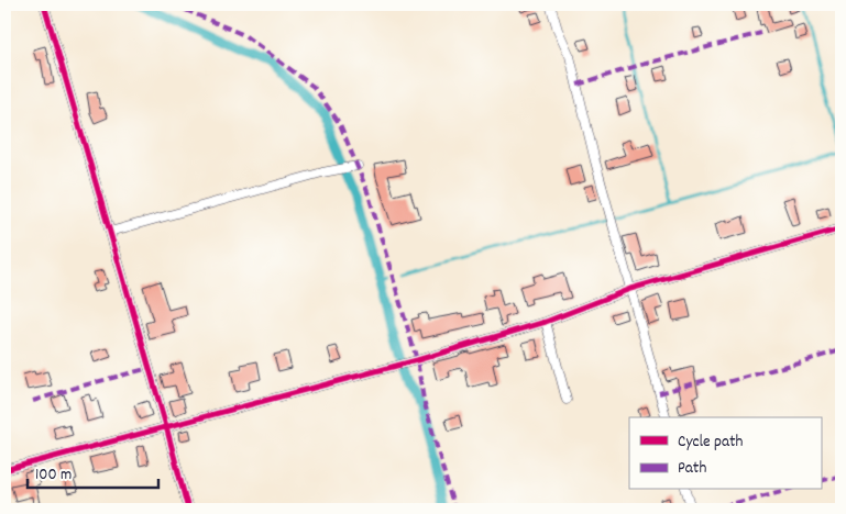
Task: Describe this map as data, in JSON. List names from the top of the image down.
{
  "legend": ["Cycle path", "Path"],
  "scale_bar": "100 m"
}
